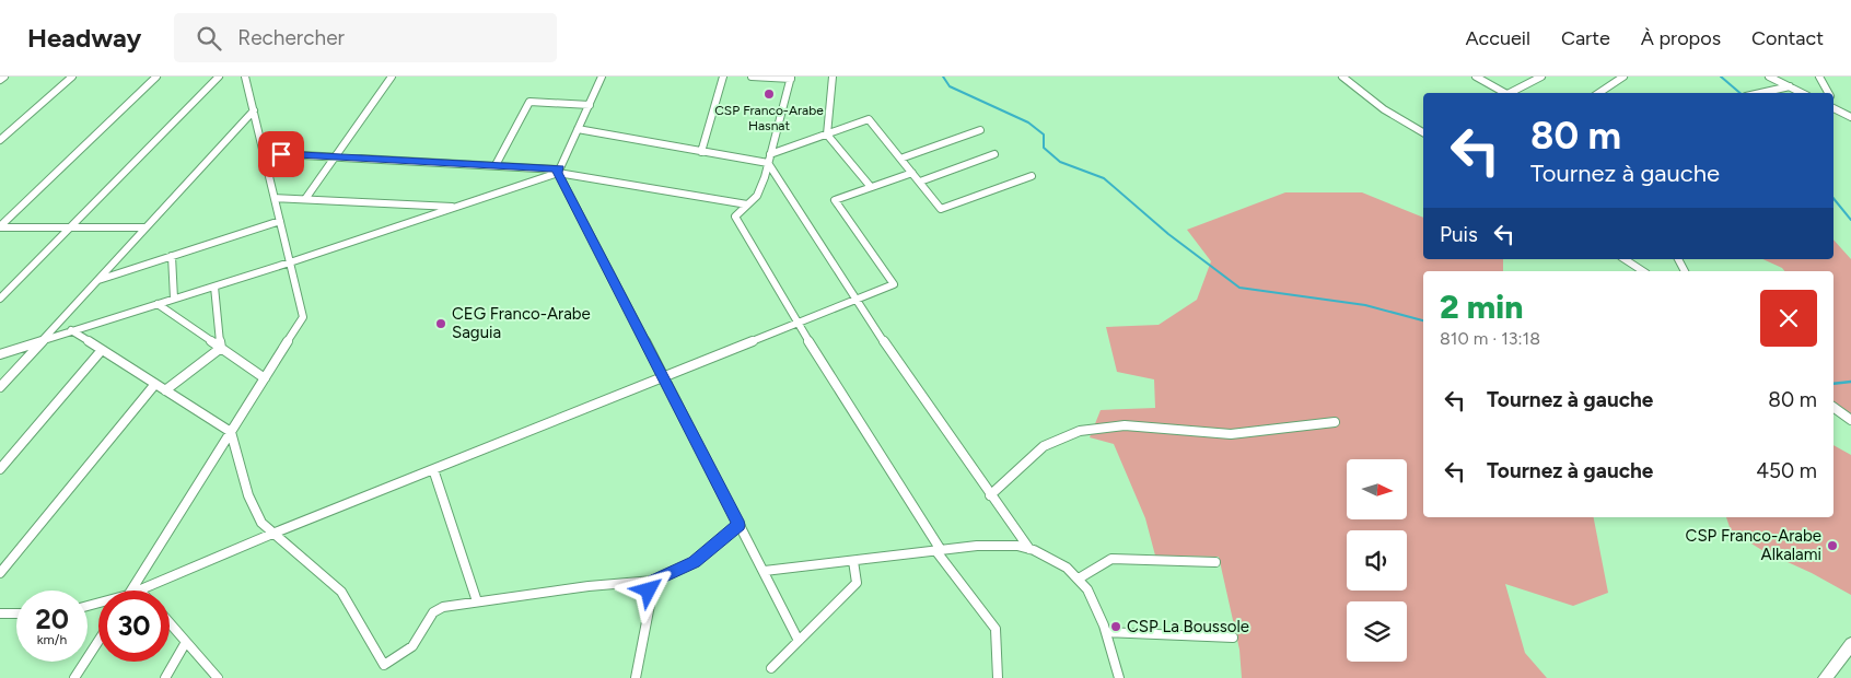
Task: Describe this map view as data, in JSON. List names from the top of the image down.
{
  "places": [
    "CSP Franco-Arabe Hasnat",
    "CEG Franco-Arabe Saguia",
    "CSP Franco-Arabe Alkalami",
    "CSP La Boussole"
  ],
  "north": "right",
  "page": {
    "header": "Headway",
    "search": "Rechercher",
    "nav": [
      "Accueil",
      "Carte",
      "À propos",
      "Contact"
    ],
    "turn": ["80 m", "Tournez à gauche"],
    "then": "Puis",
    "heading": ["2 min", "810 m · 13:18"],
    "list": [
      {
        "name": "Tournez à gauche",
        "value": "80 m"
      },
      {
        "name": "Tournez à gauche",
        "value": "450 m"
      }
    ],
    "speed": "20 km/h",
    "limit": "30"
  }
}
